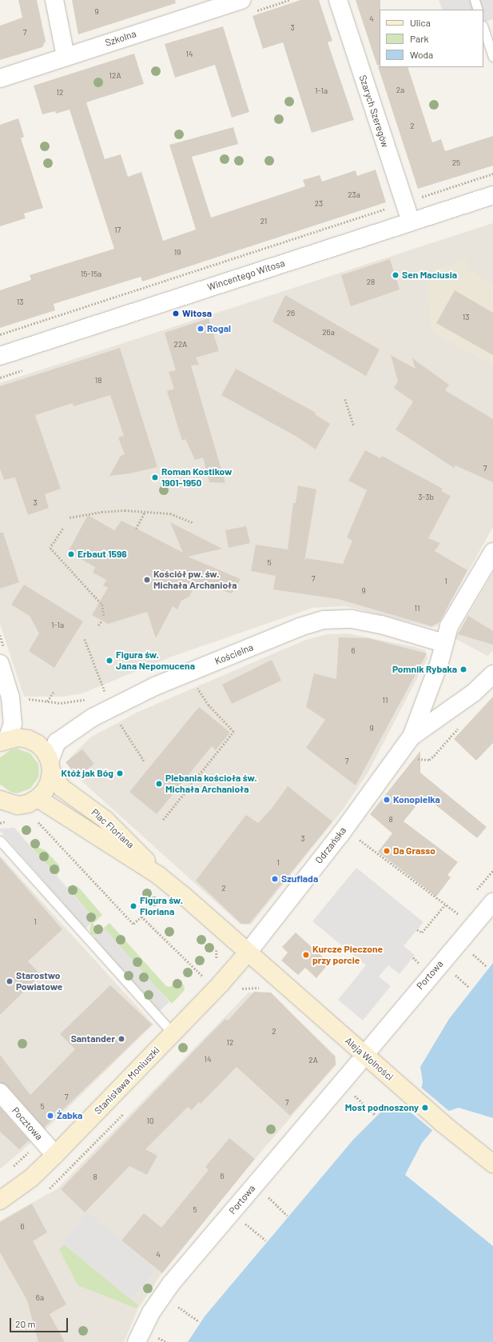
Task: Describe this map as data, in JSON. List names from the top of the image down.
{
  "streets": {
    "street": [
      "Szkolna",
      "Szarych Szeregów",
      "Wincentego Witosa",
      "Kościelna",
      "Plac Floriana",
      "Odrzańska",
      "Portowa",
      "Aleja Wolności",
      "Stanisława Moniuszki",
      "Pocztowa"
    ]
  },
  "crossings": [
    ["Szarych Szeregów", "Wincentego Witosa"],
    ["Kościelna", "Plac Floriana"],
    ["Kościelna", "Odrzańska"],
    ["Plac Floriana", "Odrzańska"],
    ["Plac Floriana", "Aleja Wolności"],
    ["Plac Floriana", "Stanisława Moniuszki"],
    ["Odrzańska", "Aleja Wolności"],
    ["Odrzańska", "Stanisława Moniuszki"],
    ["Aleja Wolności", "Stanisława Moniuszki"],
    ["Stanisława Moniuszki", "Pocztowa"]
  ],
  "places": [
    "Sen Maciusia",
    "Witosa",
    "Rogal",
    "Roman Kostikow 1901-1950",
    "Erbaut 1596",
    "Kościół pw. św. Michała Archanioła",
    "Figura św. Jana Nepomucena",
    "Pomnik Rybaka",
    "Któż jak Bóg",
    "Plebania kościoła św. Michała Archanioła",
    "Konopielka",
    "Da Grasso",
    "Szuflada",
    "Figura św. Floriana",
    "Kurcze Pieczone przy porcie",
    "Starostwo Powiatowe",
    "Santander",
    "Most podnoszony",
    "Żabka"
  ],
  "house_numbers": [
    "9",
    "4",
    "3",
    "7",
    "14",
    "12A",
    "2a",
    "1-1a",
    "12",
    "2",
    "25",
    "23a",
    "23",
    "21",
    "17",
    "19",
    "15-15a",
    "28",
    "13",
    "26",
    "13",
    "26a",
    "22A",
    "18",
    "7",
    "3-3b",
    "3",
    "5",
    "7",
    "1",
    "9",
    "11",
    "1-1a",
    "6",
    "11",
    "9",
    "7",
    "8",
    "3",
    "1",
    "2",
    "1",
    "2",
    "12",
    "14",
    "2A",
    "7",
    "7",
    "5",
    "10",
    "6",
    "8",
    "5",
    "6",
    "4",
    "6a"
  ],
  "legend": ["Ulica", "Park", "Woda"],
  "scale_bar": "20 m"
}
